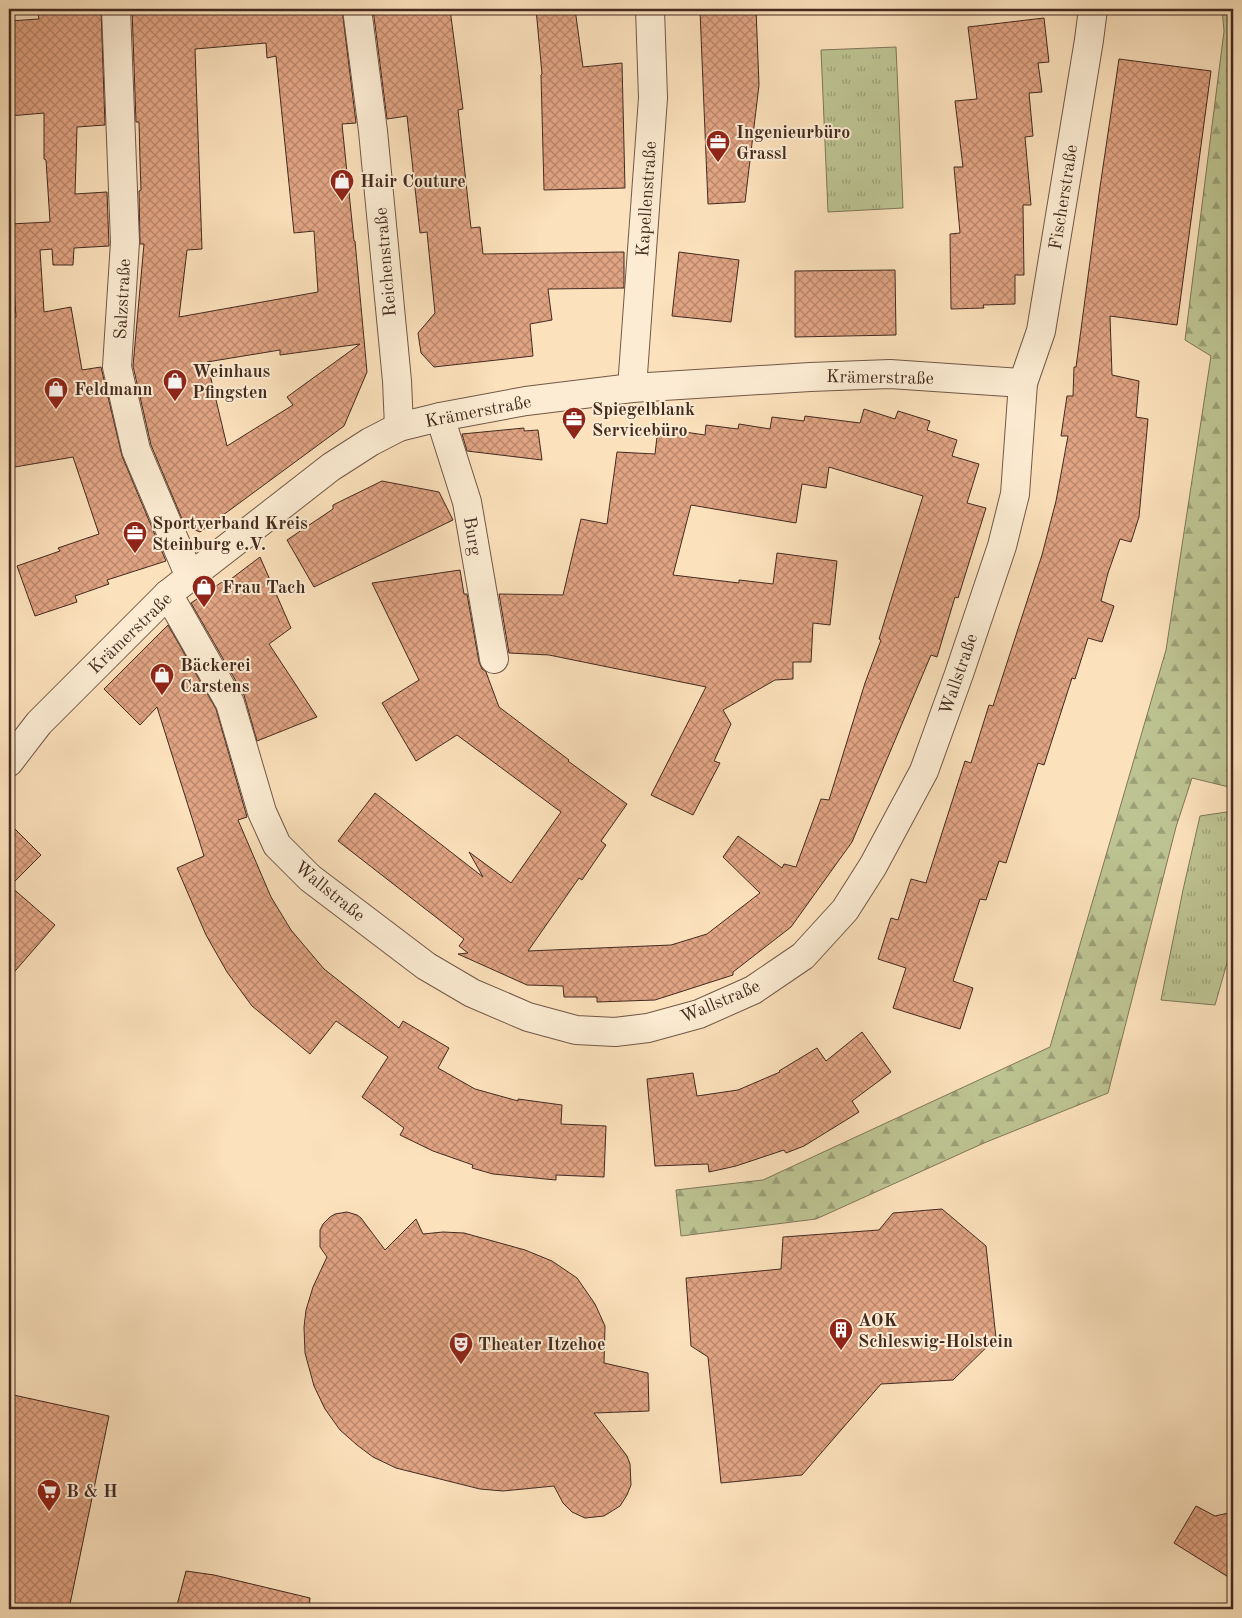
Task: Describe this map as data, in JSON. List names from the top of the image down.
{
  "streets": {
    "street": [
      "Fischerstraße",
      "Kapellenstraße",
      "Reichenstraße",
      "Salzstraße",
      "Krämerstraße",
      "Burg",
      "Wallstraße"
    ]
  },
  "crossings": [
    ["Fischerstraße", "Krämerstraße"],
    ["Fischerstraße", "Wallstraße"],
    ["Kapellenstraße", "Krämerstraße"],
    ["Reichenstraße", "Krämerstraße"],
    ["Salzstraße", "Krämerstraße"],
    ["Krämerstraße", "Burg"],
    ["Krämerstraße", "Wallstraße"]
  ],
  "places": {
    "office": ["Ingenieurbüro Grassl", "Spiegelblank Servicebüro", "Sportverband Kreis Steinburg e.V."],
    "shop": [
      "Hair Couture",
      "Weinhaus Pfingsten",
      "Feldmann",
      "Frau Tach",
      "Bäckerei Carstens"
    ],
    "building": ["AOK Schleswig-Holstein"],
    "theatre": ["Theater Itzehoe"],
    "supermarket": ["B & H"]
  }
}
